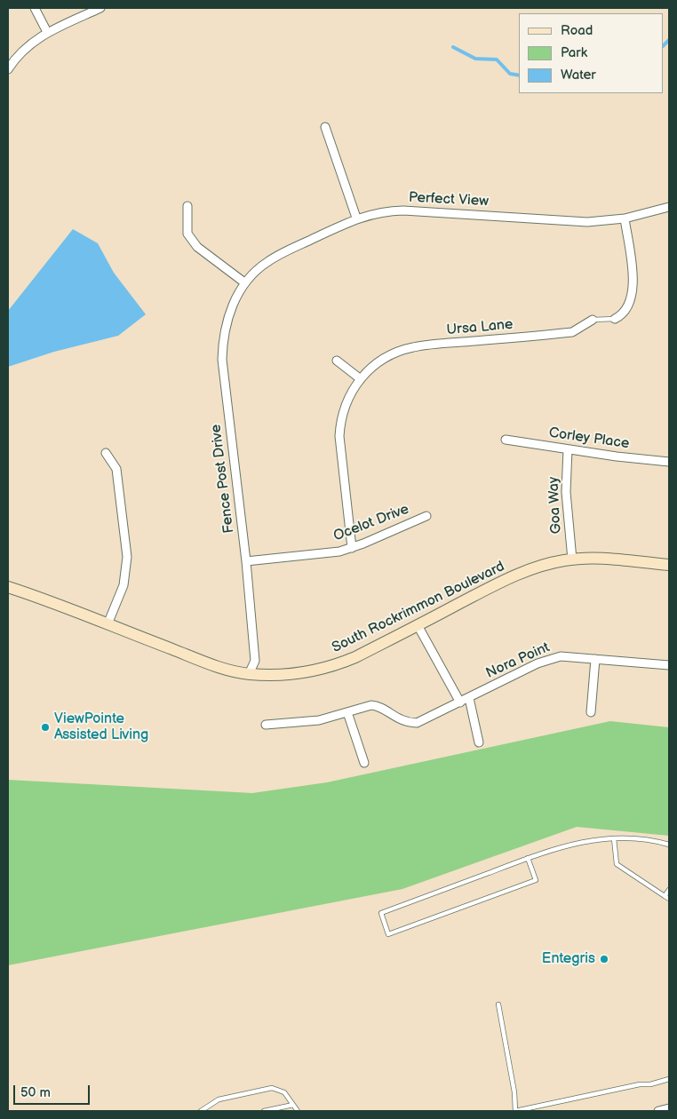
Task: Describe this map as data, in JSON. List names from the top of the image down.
{
  "streets": {
    "main road": ["South Rockrimmon Boulevard"],
    "street": [
      "Perfect View",
      "Ursa Lane",
      "Corley Place",
      "Fence Post Drive",
      "Goa Way",
      "Ocelot Drive",
      "Nora Point"
    ]
  },
  "crossings": [
    ["Perfect View", "Fence Post Drive"],
    ["Ursa Lane", "Ocelot Drive"],
    ["Corley Place", "Goa Way"],
    ["Fence Post Drive", "Ocelot Drive"],
    ["Fence Post Drive", "South Rockrimmon Boulevard"],
    ["Goa Way", "South Rockrimmon Boulevard"]
  ],
  "places": ["ViewPointe Assisted Living", "Entegris"],
  "legend": ["Road", "Park", "Water"],
  "scale_bar": "50 m"
}
